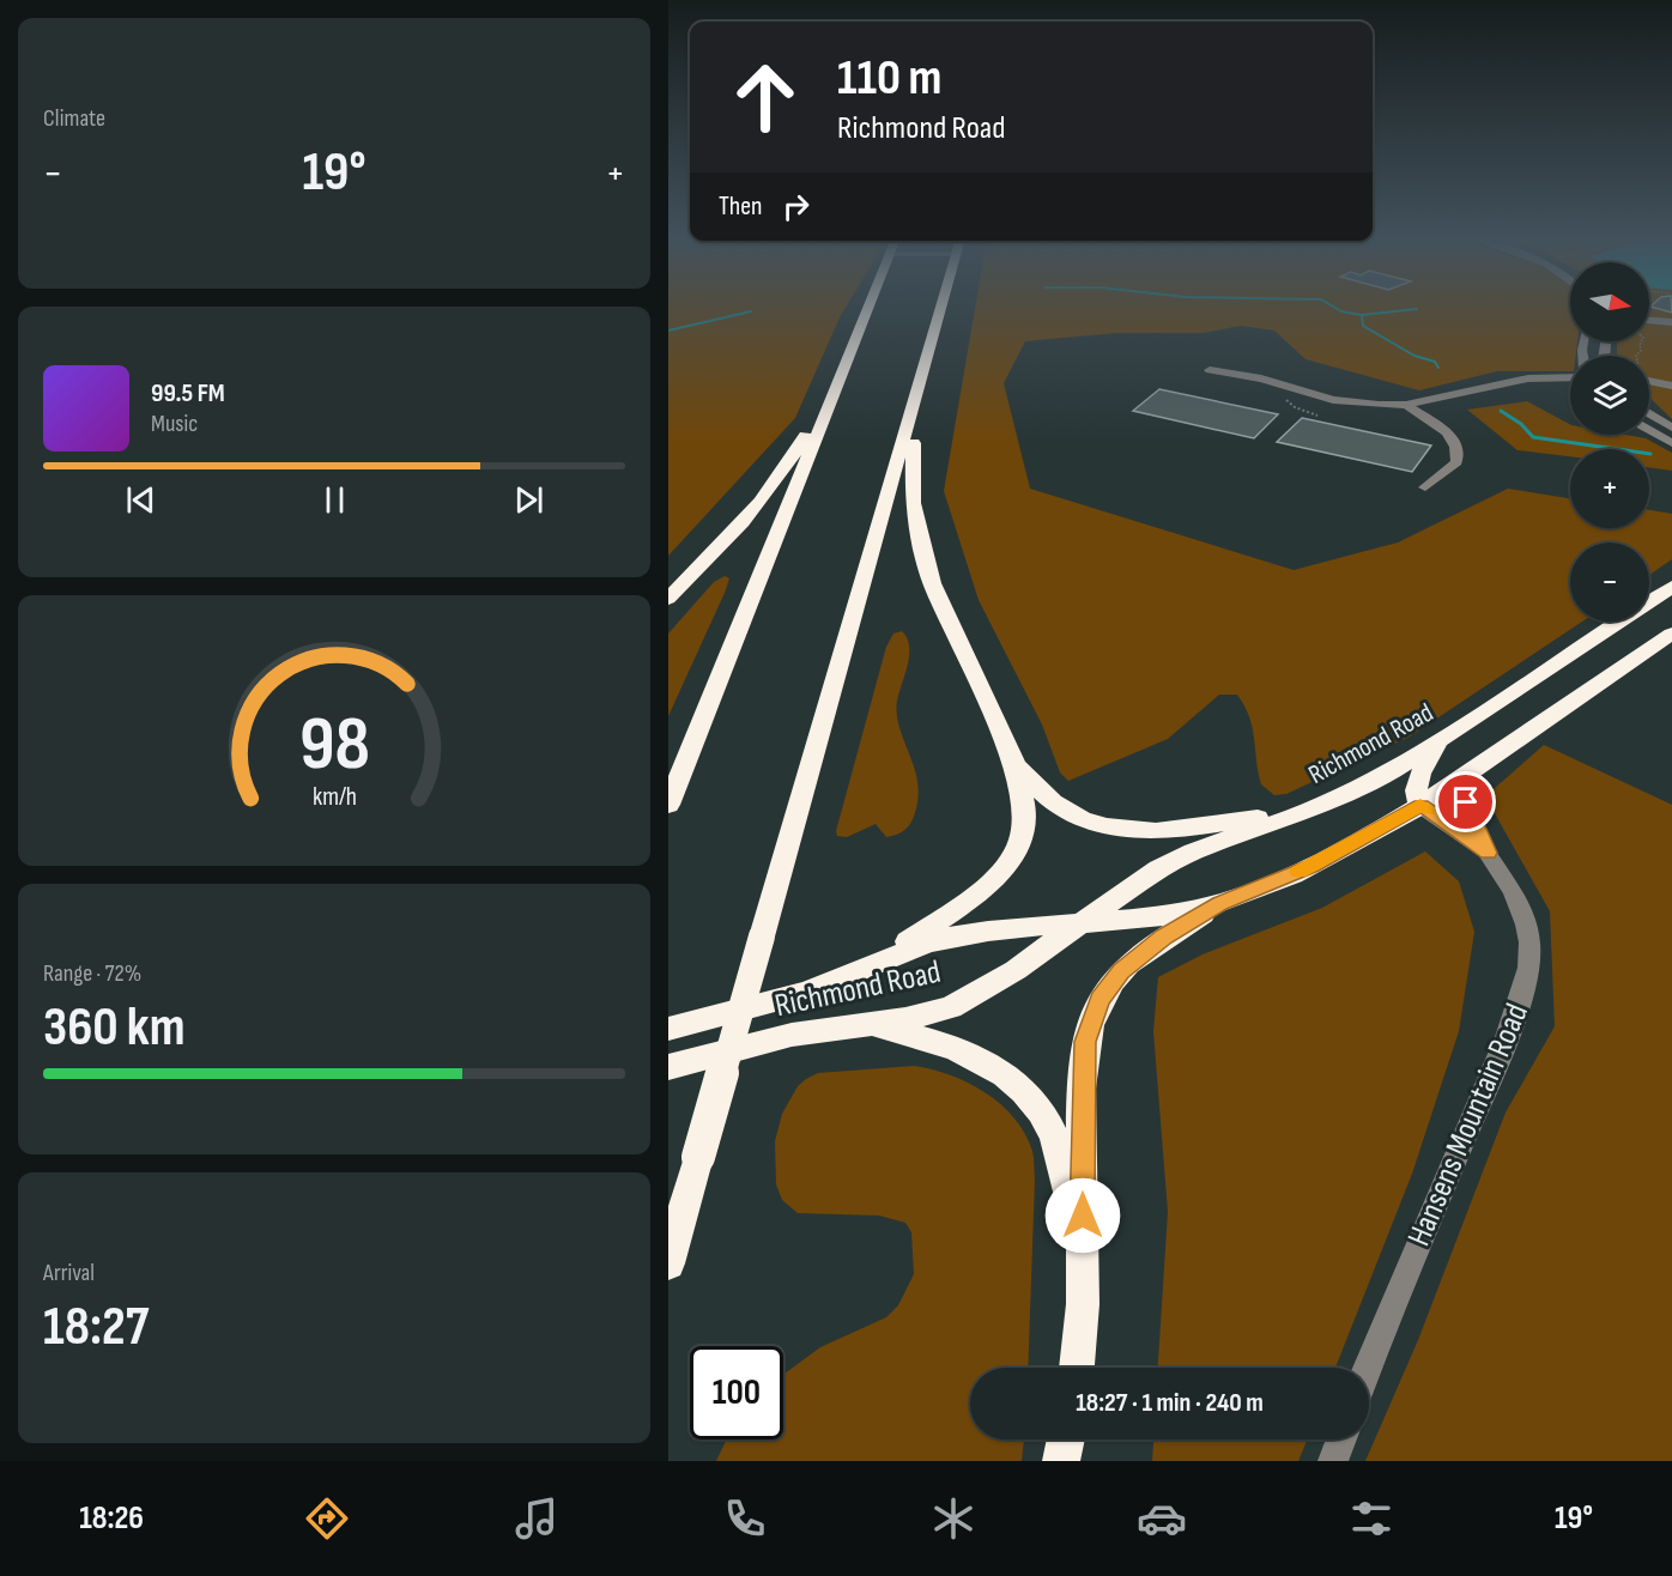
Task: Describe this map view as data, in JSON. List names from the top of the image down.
{
  "streets": {
    "highway": ["Richmond Road"],
    "street": ["Hansens Mountain Road"]
  },
  "crossings": [
    ["Richmond Road", "Hansens Mountain Road"]
  ],
  "north": "right",
  "page": {
    "tile": [
      "Climate",
      ["Range · 72%", "360 km"],
      ["Arrival", "18:27"]
    ],
    "turn": ["110 m", "Richmond Road"],
    "heat": ["−", "19°", "+"],
    "then": "Then",
    "map_buttons": ["+", "−"],
    "song": ["99.5 FM", "Music"],
    "limit": "100",
    "trip": "18:27 · 1 min · 240 m",
    "tabs": ["18:26", "19°"],
    "gauge": ["98", "km/h"]
  }
}
